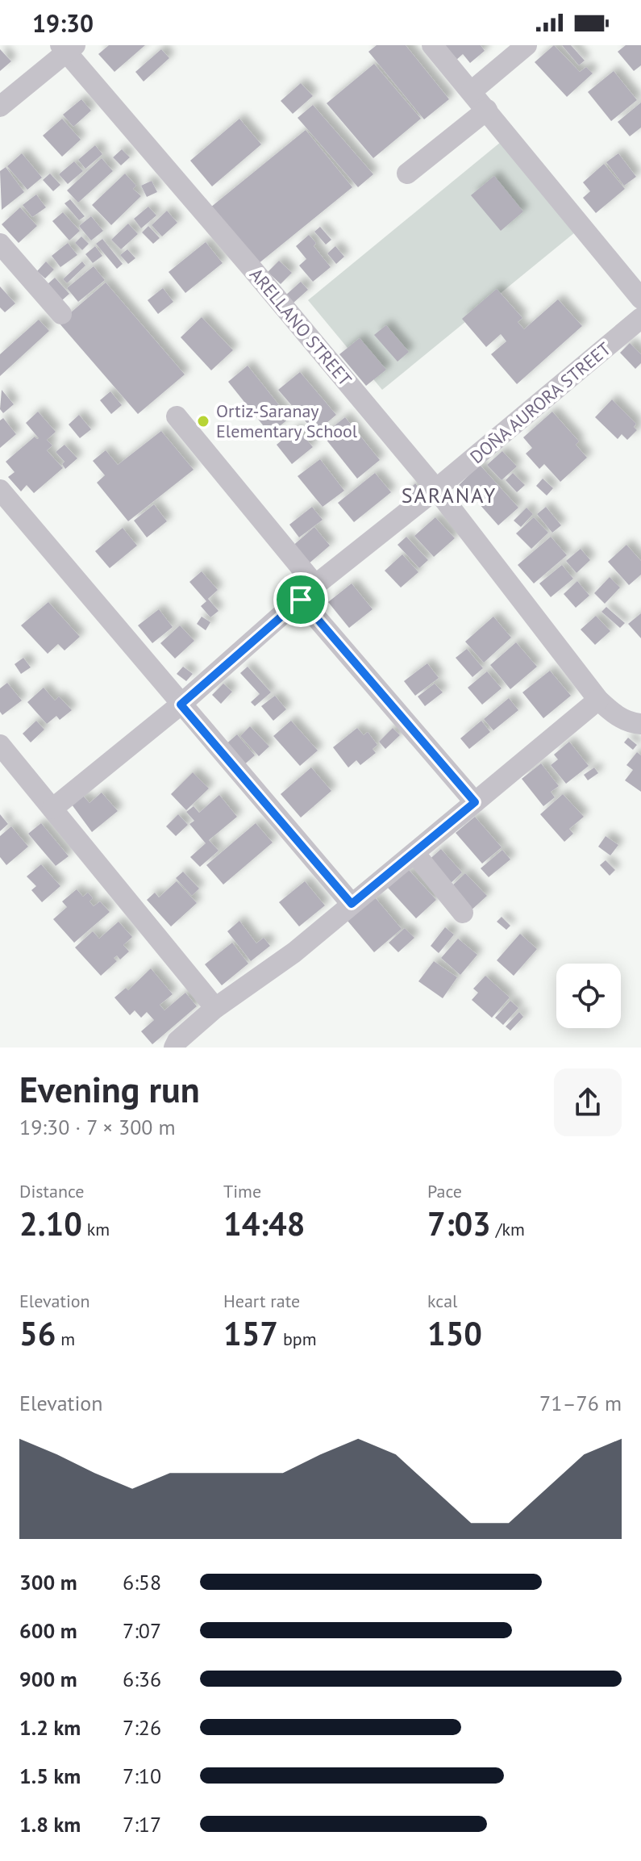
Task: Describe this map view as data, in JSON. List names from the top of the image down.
{
  "streets": {
    "street": ["ARELLANO STREET", "DOÑA AURORA STREET"]
  },
  "crossings": [
    ["ARELLANO STREET", "DOÑA AURORA STREET"]
  ],
  "districts": ["SARANAY"],
  "places": ["Ortiz-Saranay Elementary School"],
  "page": {
    "status": "19:30",
    "heading": ["Evening run", "19:30 · 7 × 300 m"],
    "stats": [
      ["Distance", "2.10 km"],
      ["Time", "14:48"],
      ["Pace", "7:03 /km"],
      ["Elevation", "56 m"],
      ["Heart rate", "157 bpm"],
      ["kcal", "150"]
    ],
    "chart": ["Elevation", "71–76 m"],
    "list": [
      {
        "name": "300 m",
        "note": "6:58"
      },
      {
        "name": "600 m",
        "note": "7:07"
      },
      {
        "name": "900 m",
        "note": "6:36"
      },
      {
        "name": "1.2 km",
        "note": "7:26"
      },
      {
        "name": "1.5 km",
        "note": "7:10"
      },
      {
        "name": "1.8 km",
        "note": "7:17"
      }
    ]
  }
}
